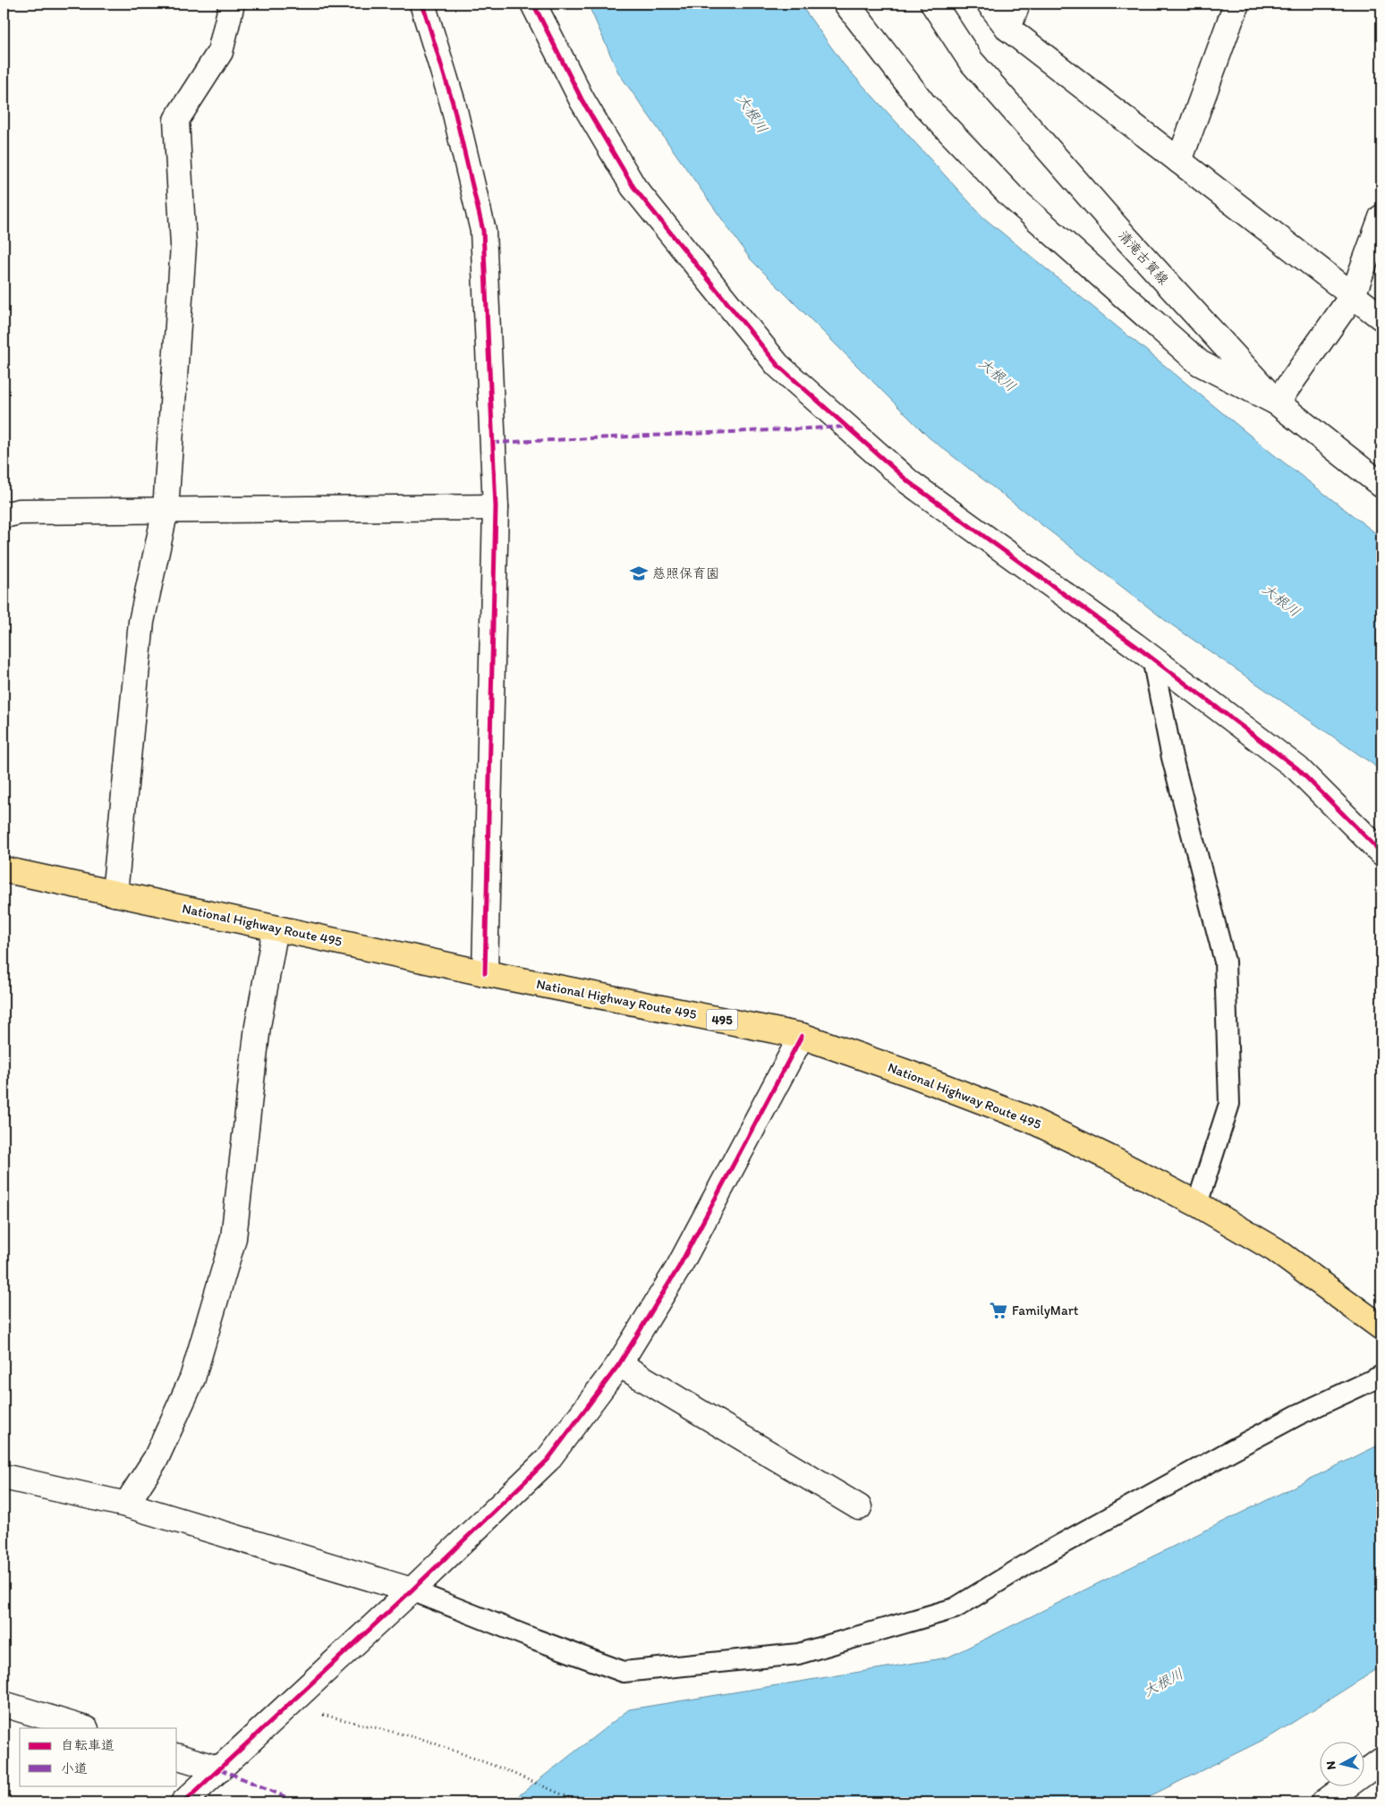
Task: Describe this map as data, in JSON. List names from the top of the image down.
{
  "streets": {
    "highway": ["National Highway Route 495", "495"],
    "street": ["清滝古賀線"]
  },
  "water": ["大根川"],
  "places": {
    "school or university": ["慈照保育園"],
    "supermarket": ["FamilyMart"]
  },
  "legend": ["自転車道", "小道"],
  "north": "left"
}
